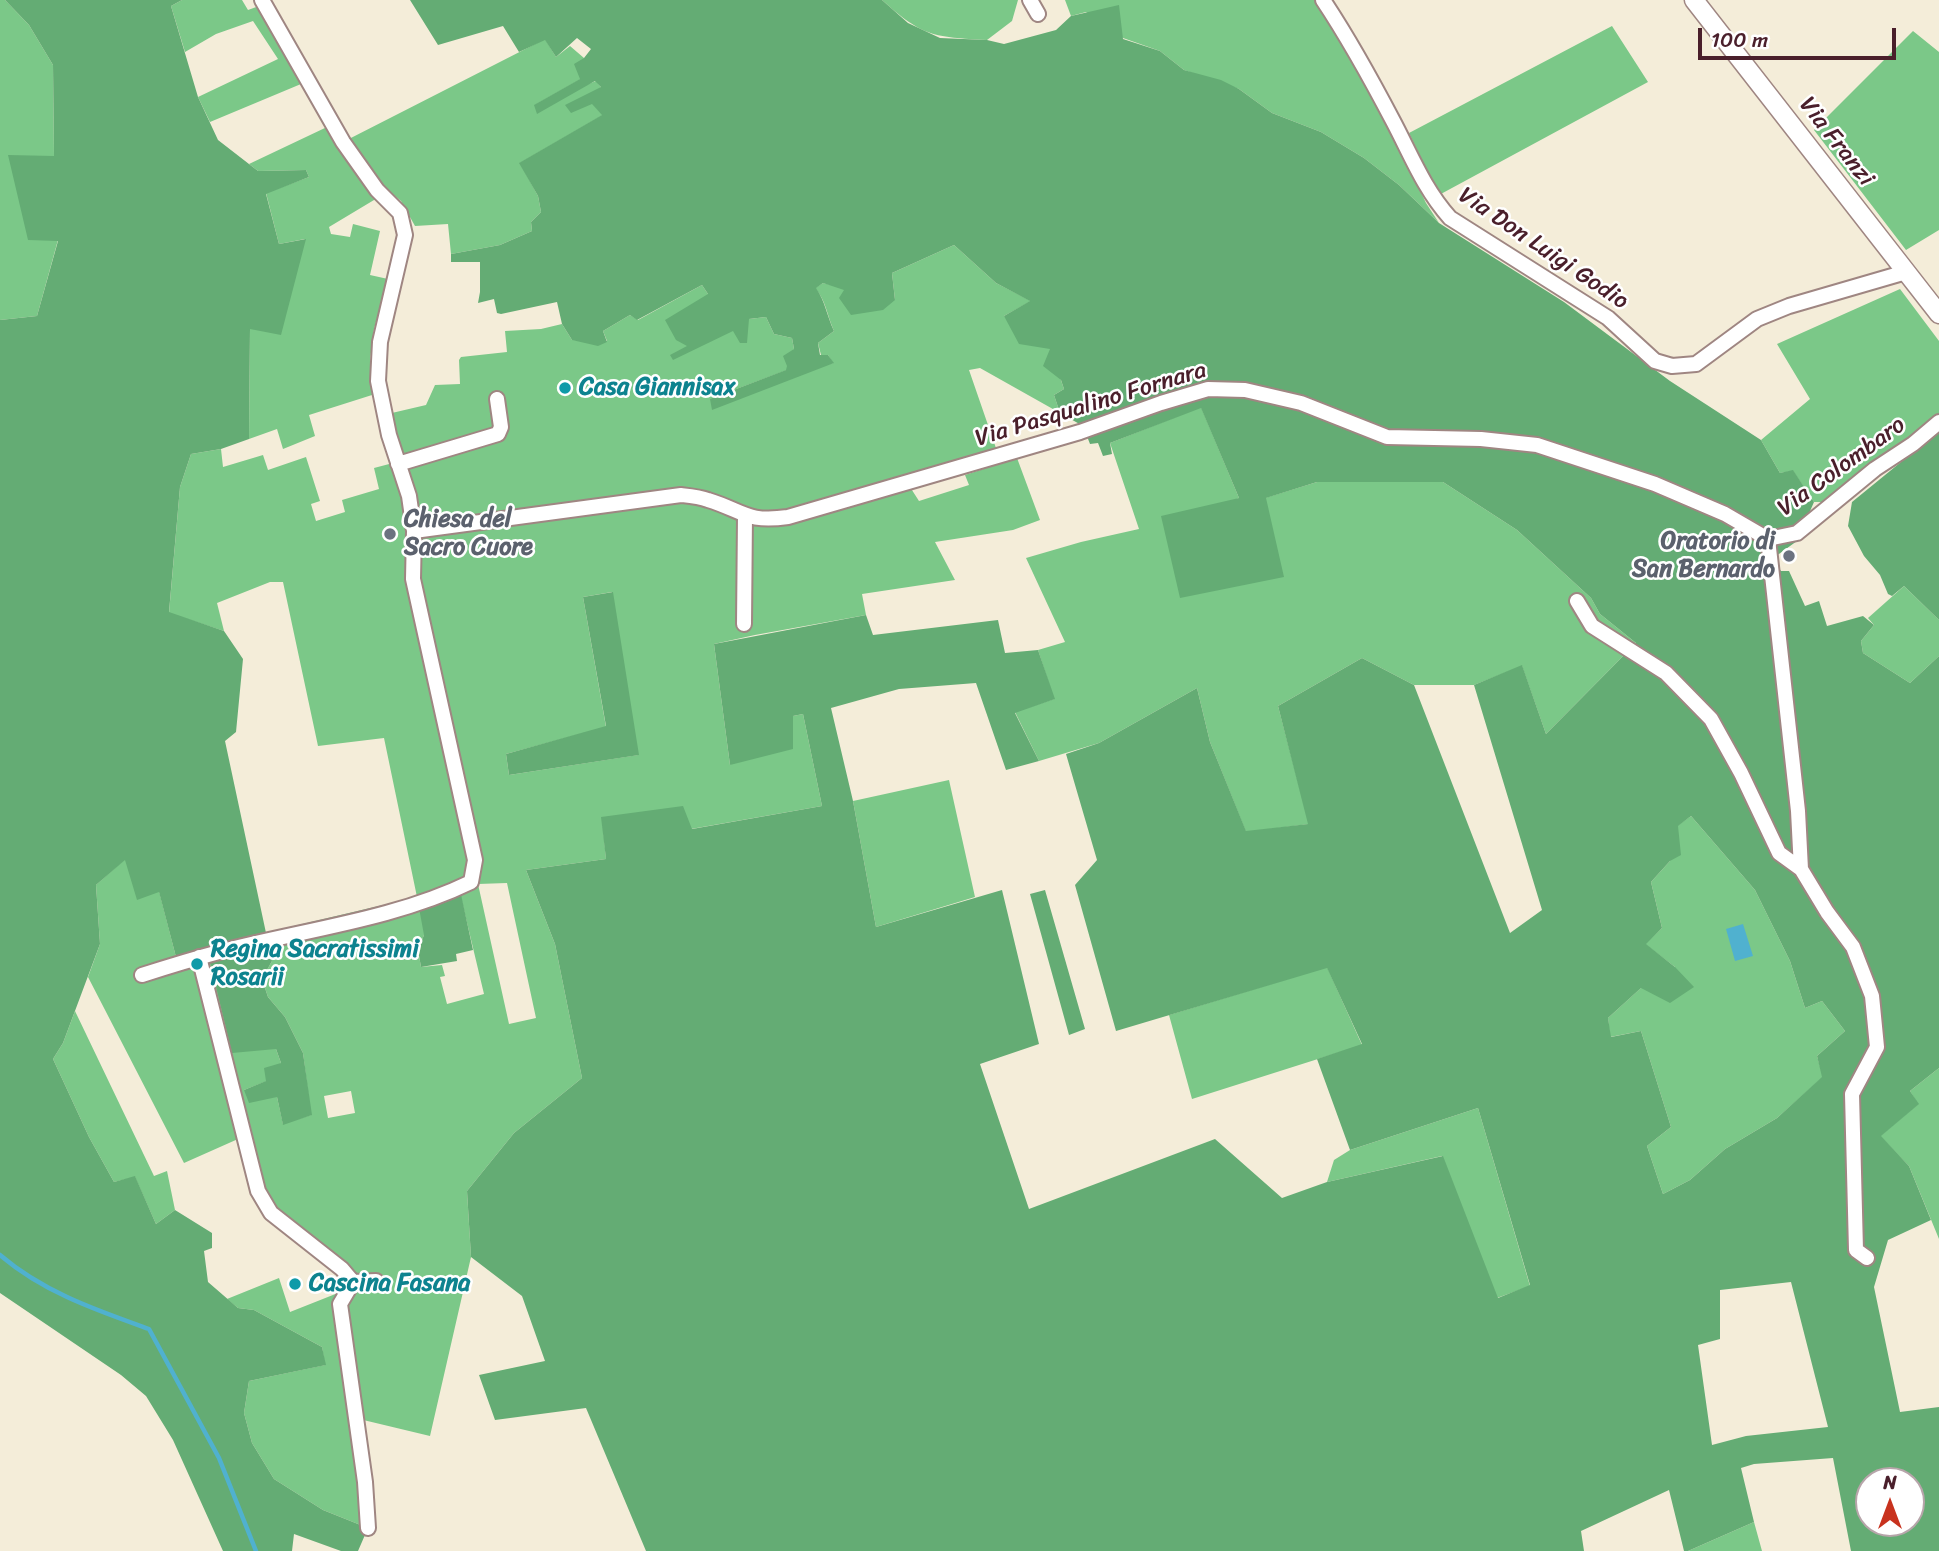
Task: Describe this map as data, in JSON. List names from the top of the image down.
{
  "streets": {
    "main road": ["Via Franzi"],
    "street": ["Via Don Luigi Godio", "Via Pasqualino Fornara", "Via Colombaro"]
  },
  "crossings": [
    ["Via Franzi", "Via Don Luigi Godio"],
    ["Via Pasqualino Fornara", "Via Colombaro"]
  ],
  "places": [
    "Casa Giannisax",
    "Chiesa del Sacro Cuore",
    "Oratorio di San Bernardo",
    "Regina Sacratissimi Rosarii",
    "Cascina Fasana"
  ],
  "scale_bar": "100 m",
  "north": "top"
}
